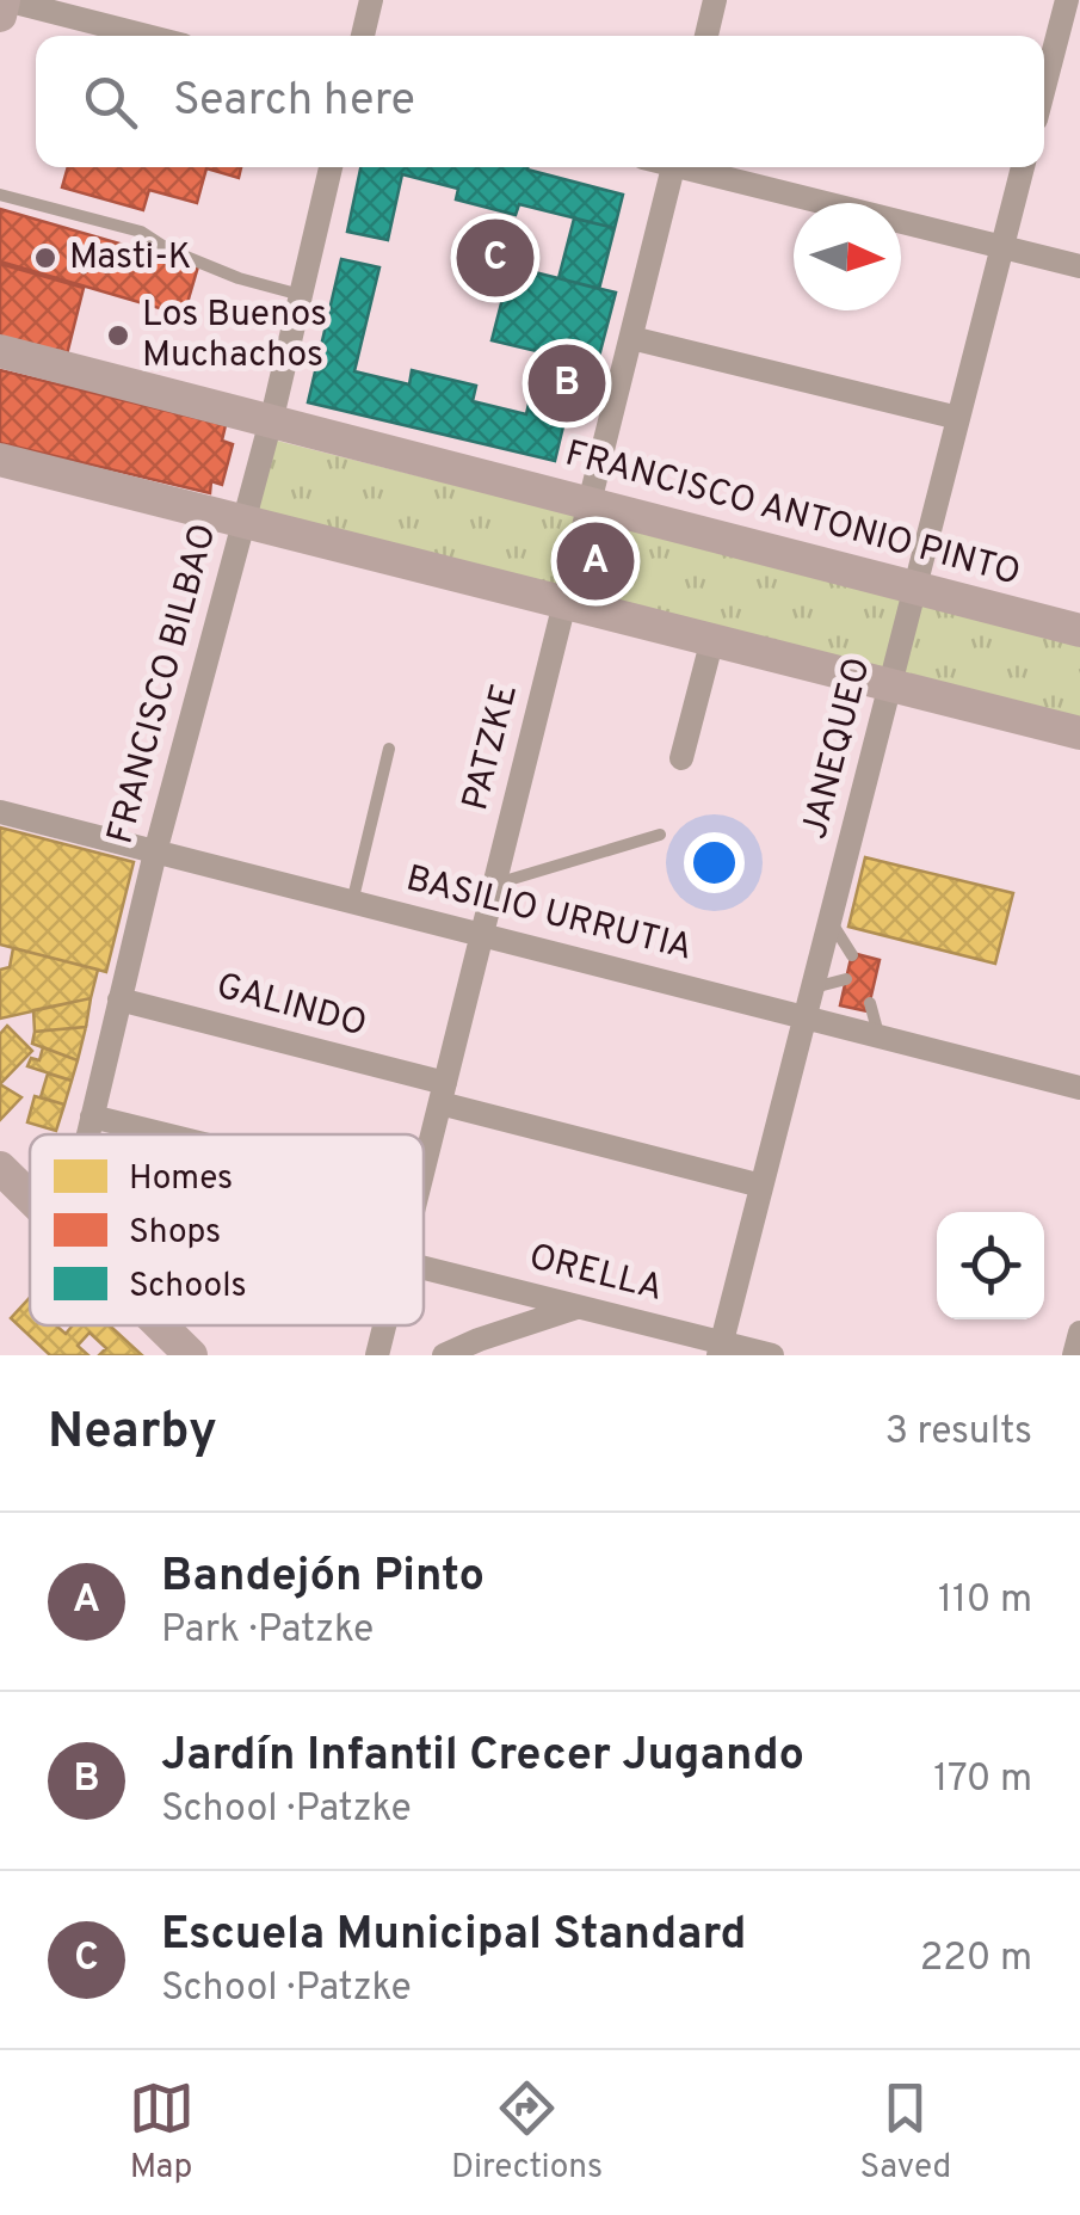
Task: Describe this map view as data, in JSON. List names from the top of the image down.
{
  "streets": {
    "main road": ["FRANCISCO ANTONIO PINTO"],
    "street": [
      "FRANCISCO BILBAO",
      "PATZKE",
      "JANEQUEO",
      "BASILIO URRUTIA",
      "GALINDO",
      "ORELLA"
    ]
  },
  "crossings": [
    ["FRANCISCO ANTONIO PINTO", "FRANCISCO BILBAO"],
    ["FRANCISCO ANTONIO PINTO", "PATZKE"],
    ["FRANCISCO ANTONIO PINTO", "JANEQUEO"],
    ["FRANCISCO BILBAO", "BASILIO URRUTIA"],
    ["FRANCISCO BILBAO", "GALINDO"],
    ["PATZKE", "BASILIO URRUTIA"],
    ["PATZKE", "GALINDO"],
    ["JANEQUEO", "BASILIO URRUTIA"],
    ["JANEQUEO", "GALINDO"],
    ["JANEQUEO", "ORELLA"]
  ],
  "places": ["Masti-K", "Los Buenos Muchachos"],
  "legend": ["Homes", "Shops", "Schools"],
  "north": "right",
  "page": {
    "search": "Search here",
    "pins": ["C", "B", "A"],
    "heading": ["Nearby", "3 results"],
    "list": [
      {
        "mark": "A",
        "name": "Bandejón Pinto",
        "note": "Park · Patzke",
        "value": "110 m"
      },
      {
        "mark": "B",
        "name": "Jardín Infantil Crecer Jugando",
        "note": "School · Patzke",
        "value": "170 m"
      },
      {
        "mark": "C",
        "name": "Escuela Municipal Standard",
        "note": "School · Patzke",
        "value": "220 m"
      }
    ],
    "nav": ["Map", "Directions", "Saved"]
  }
}
